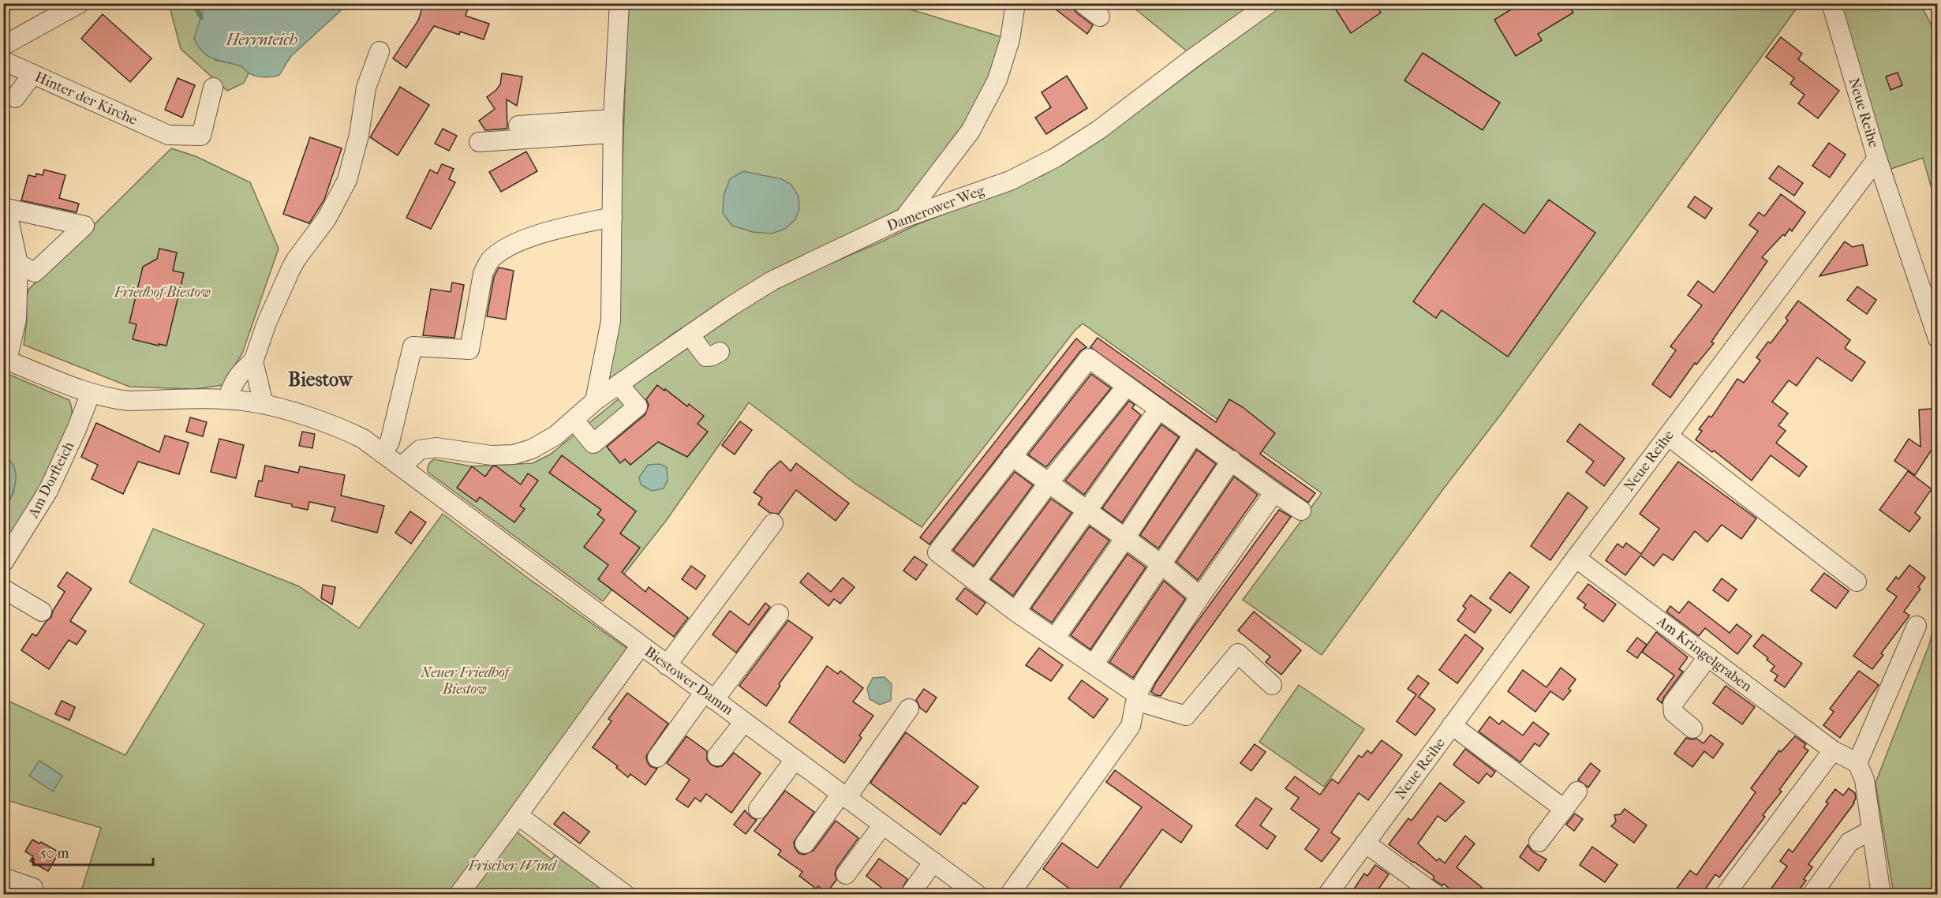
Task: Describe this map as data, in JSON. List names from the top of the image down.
{
  "streets": {
    "street": [
      "Hinter der Kirche",
      "Neue Reihe",
      "Damerower Weg",
      "Am Dorfteich",
      "Am Kringelgraben",
      "Biestower Damm"
    ]
  },
  "crossings": [
    ["Neue Reihe", "Am Kringelgraben"],
    ["Damerower Weg", "Biestower Damm"]
  ],
  "districts": ["Biestow"],
  "water": ["Herrnteich"],
  "parks": ["Friedhof Biestow", "Neuer Friedhof Biestow", "Frischer Wind"],
  "scale_bar": "50 m"
}
